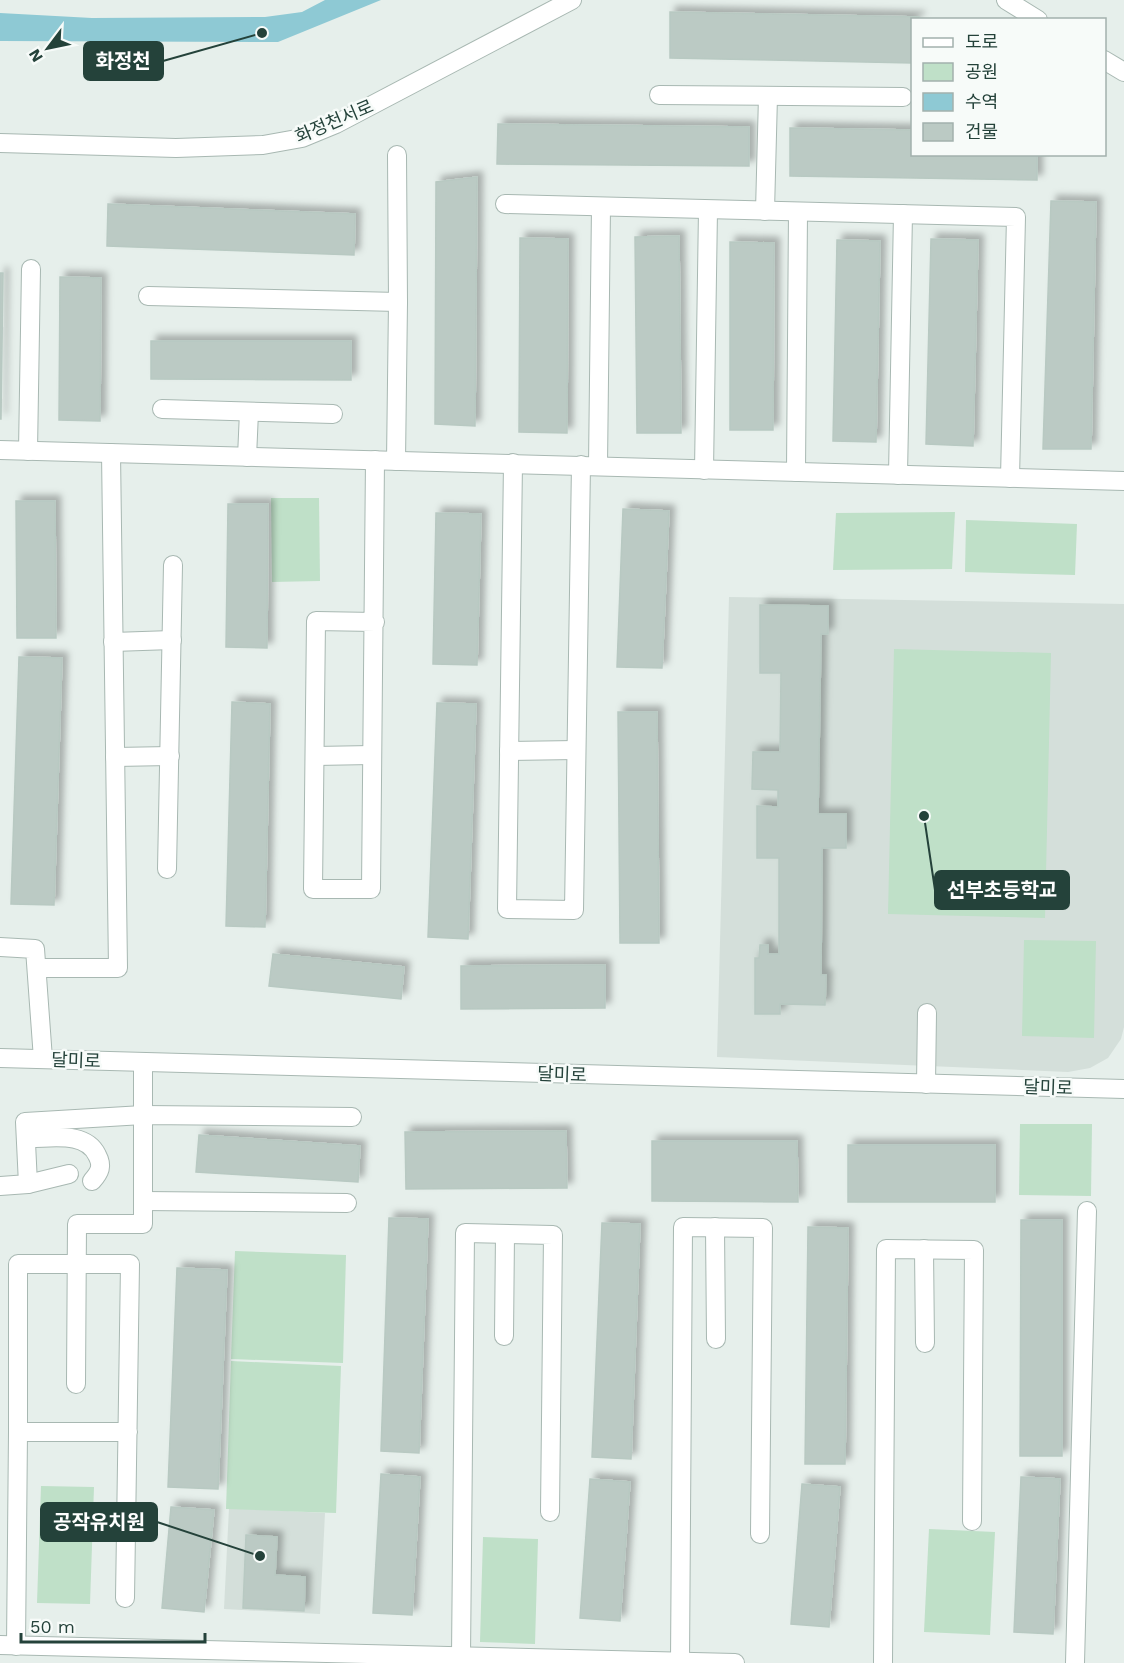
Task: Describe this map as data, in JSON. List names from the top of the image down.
{
  "streets": {
    "street": ["화정천서로", "달미로"]
  },
  "places": ["화정천", "선부초등학교", "공작유치원"],
  "legend": [
    "도로",
    "공원",
    "수역",
    "건물"
  ],
  "scale_bar": "50 m",
  "north": "bottom left"
}
